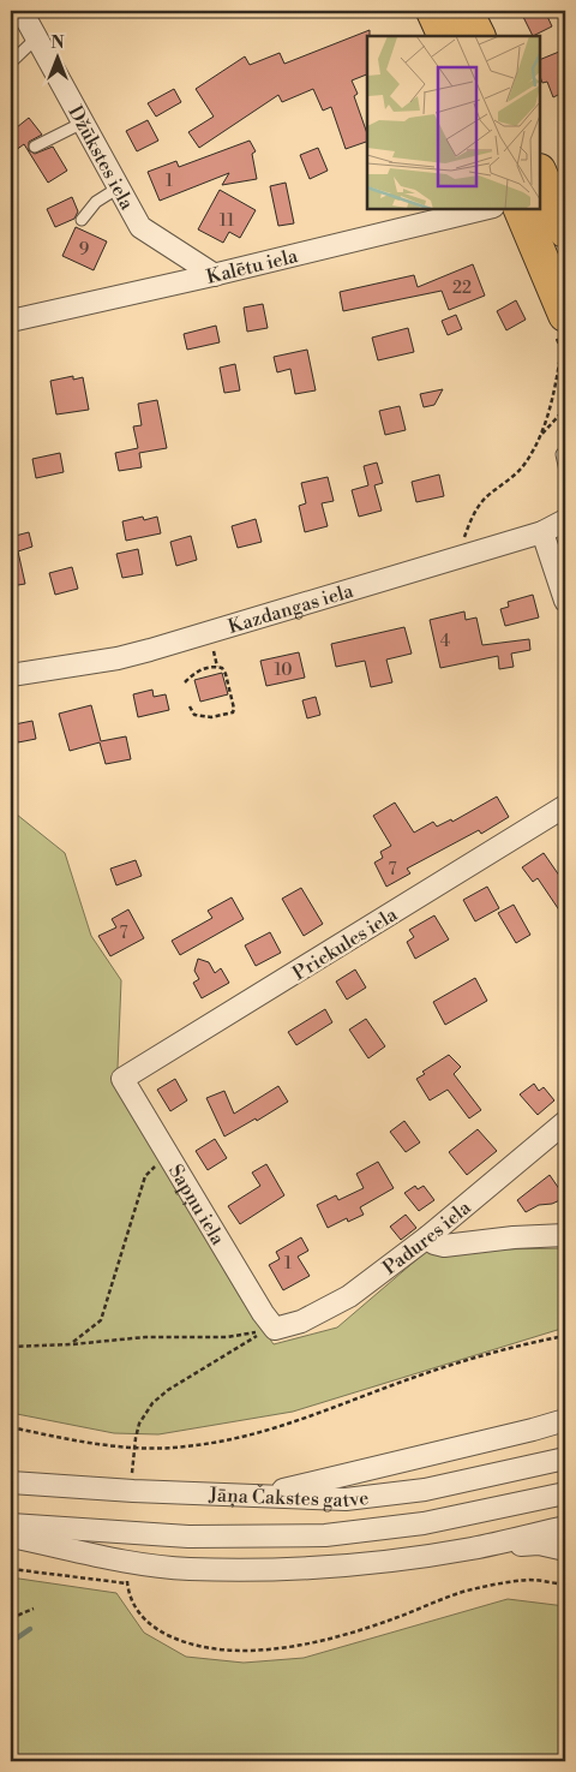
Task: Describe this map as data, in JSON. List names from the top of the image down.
{
  "streets": {
    "street": [
      "Džūkstes iela",
      "Kalētu iela",
      "Kazdangas iela",
      "Priekules iela",
      "Sapņu iela",
      "Padures iela",
      "Jāņa Čakstes gatve"
    ]
  },
  "crossings": [
    ["Džūkstes iela", "Kalētu iela"],
    ["Priekules iela", "Sapņu iela"],
    ["Sapņu iela", "Padures iela"]
  ],
  "house_numbers": [
    "1",
    "11",
    "9",
    "22",
    "4",
    "10",
    "7",
    "7",
    "1"
  ],
  "north": "top"
}
